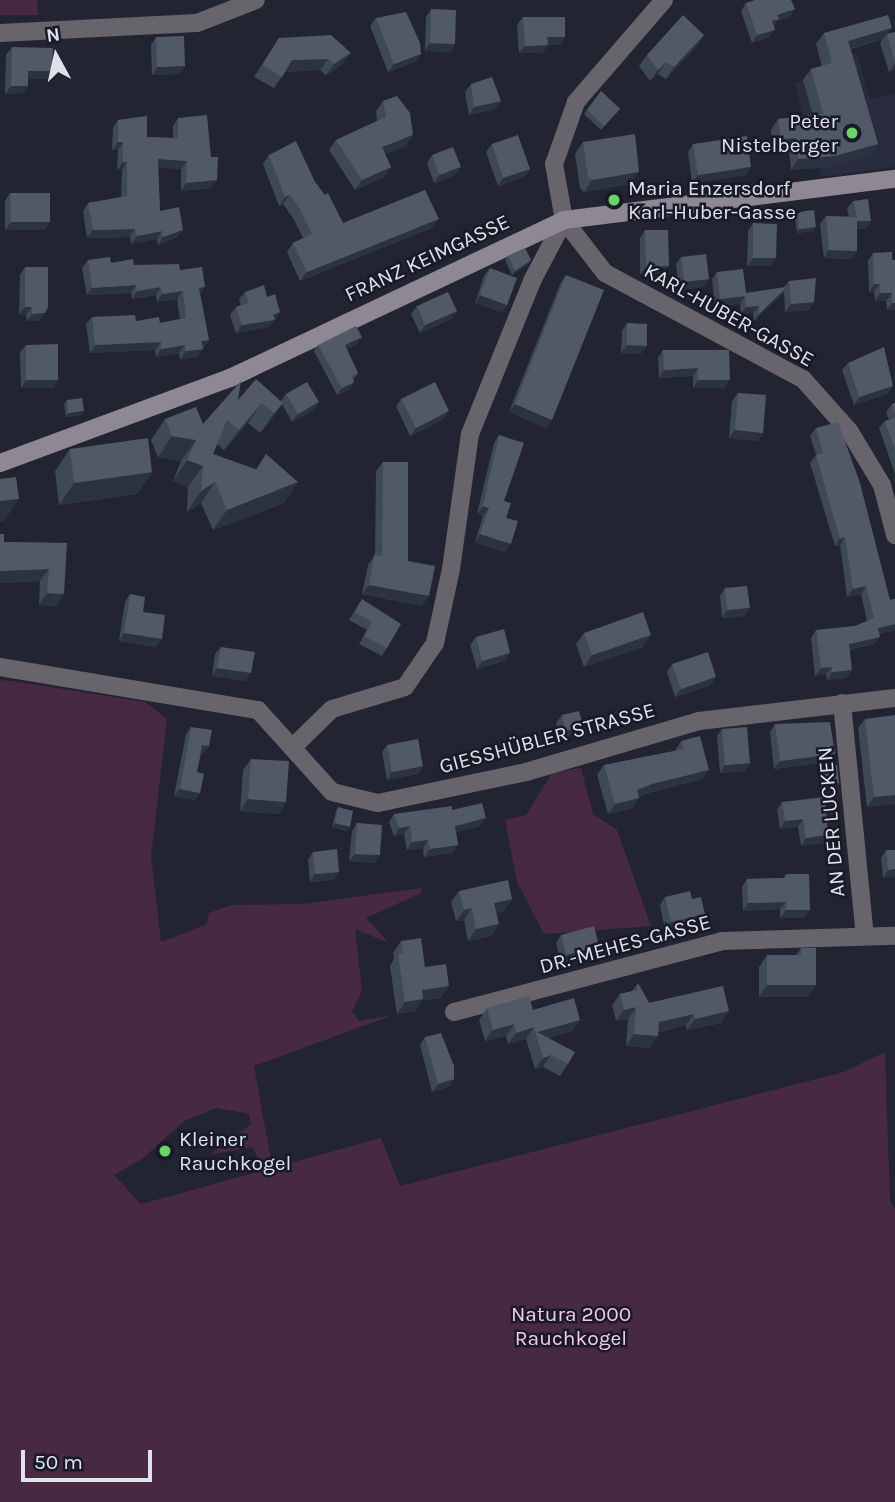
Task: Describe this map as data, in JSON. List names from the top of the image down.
{
  "streets": {
    "main road": ["FRANZ KEIMGASSE"],
    "street": [
      "KARL-HUBER-GASSE",
      "GIESSHÜBLER STRASSE",
      "AN DER LUCKEN",
      "DR.-MEHES-GASSE"
    ]
  },
  "crossings": [
    ["FRANZ KEIMGASSE", "KARL-HUBER-GASSE"],
    ["GIESSHÜBLER STRASSE", "AN DER LUCKEN"],
    ["AN DER LUCKEN", "DR.-MEHES-GASSE"]
  ],
  "parks": ["Natura 2000 Rauchkogel"],
  "places": ["Peter Nistelberger", "Maria Enzersdorf Karl-Huber-Gasse", "Kleiner Rauchkogel"],
  "scale_bar": "50 m",
  "north": "top"
}
